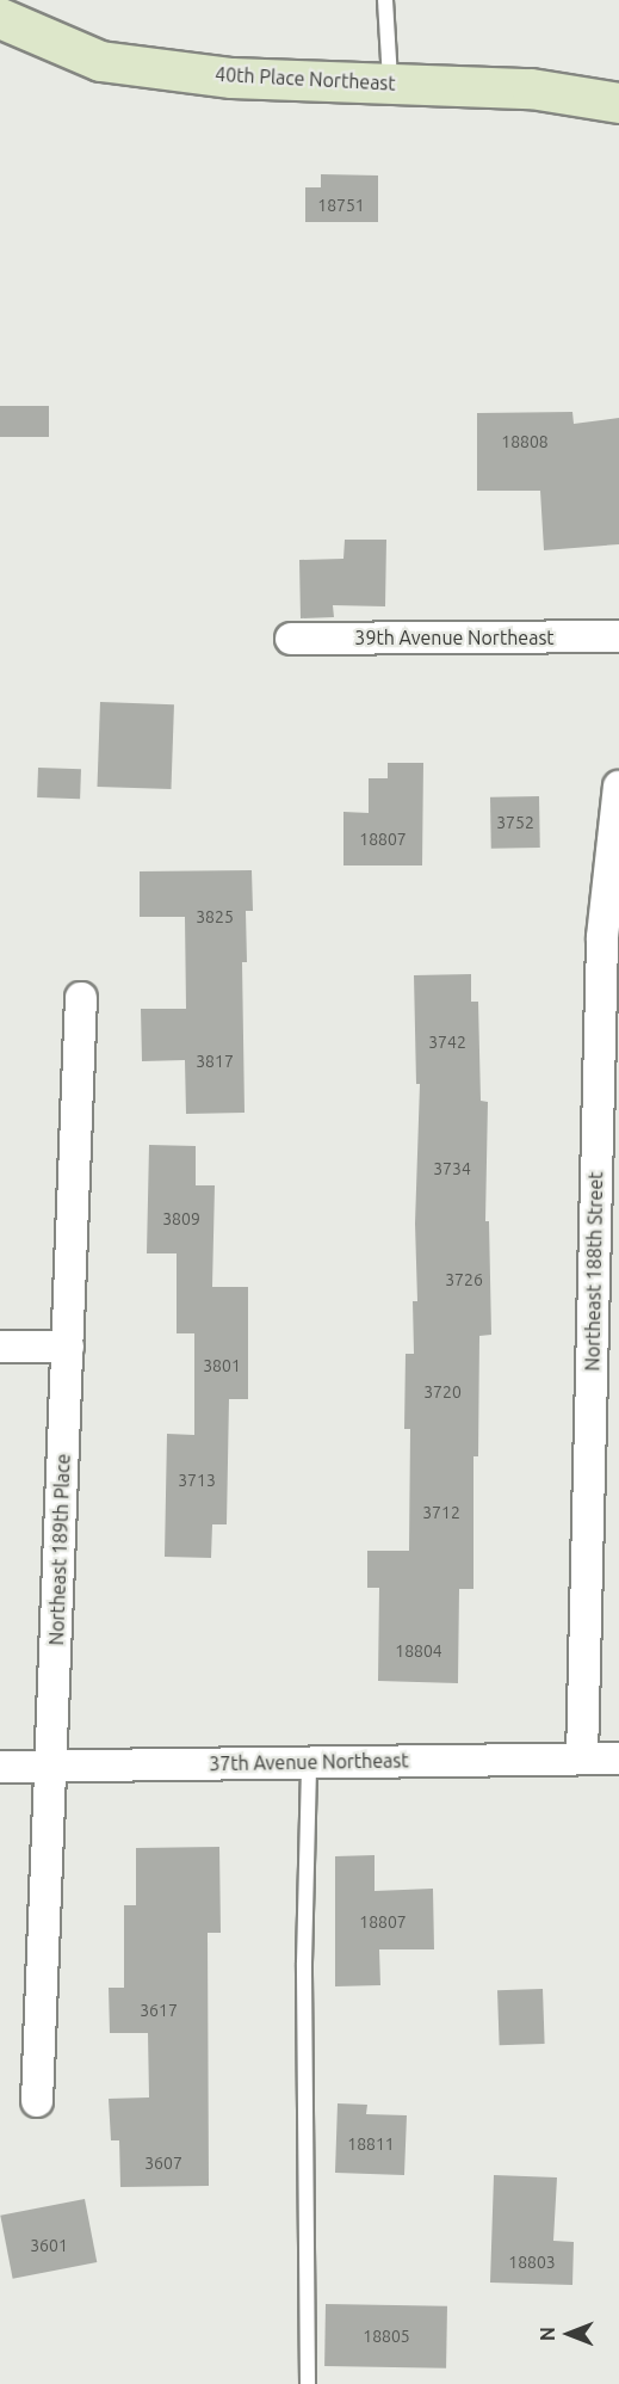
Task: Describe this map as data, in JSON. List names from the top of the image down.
{
  "streets": {
    "street": [
      "40th Place Northeast",
      "39th Avenue Northeast",
      "Northeast 188th Street",
      "Northeast 189th Place",
      "37th Avenue Northeast"
    ]
  },
  "crossings": [
    ["Northeast 188th Street", "37th Avenue Northeast"],
    ["Northeast 189th Place", "37th Avenue Northeast"]
  ],
  "house_numbers": [
    "18751",
    "18808",
    "3752",
    "18807",
    "3825",
    "3742",
    "3817",
    "3734",
    "3809",
    "3726",
    "3801",
    "3720",
    "3713",
    "3712",
    "18804",
    "18807",
    "3617",
    "18811",
    "3607",
    "3601",
    "18803",
    "18805"
  ],
  "north": "left"
}
